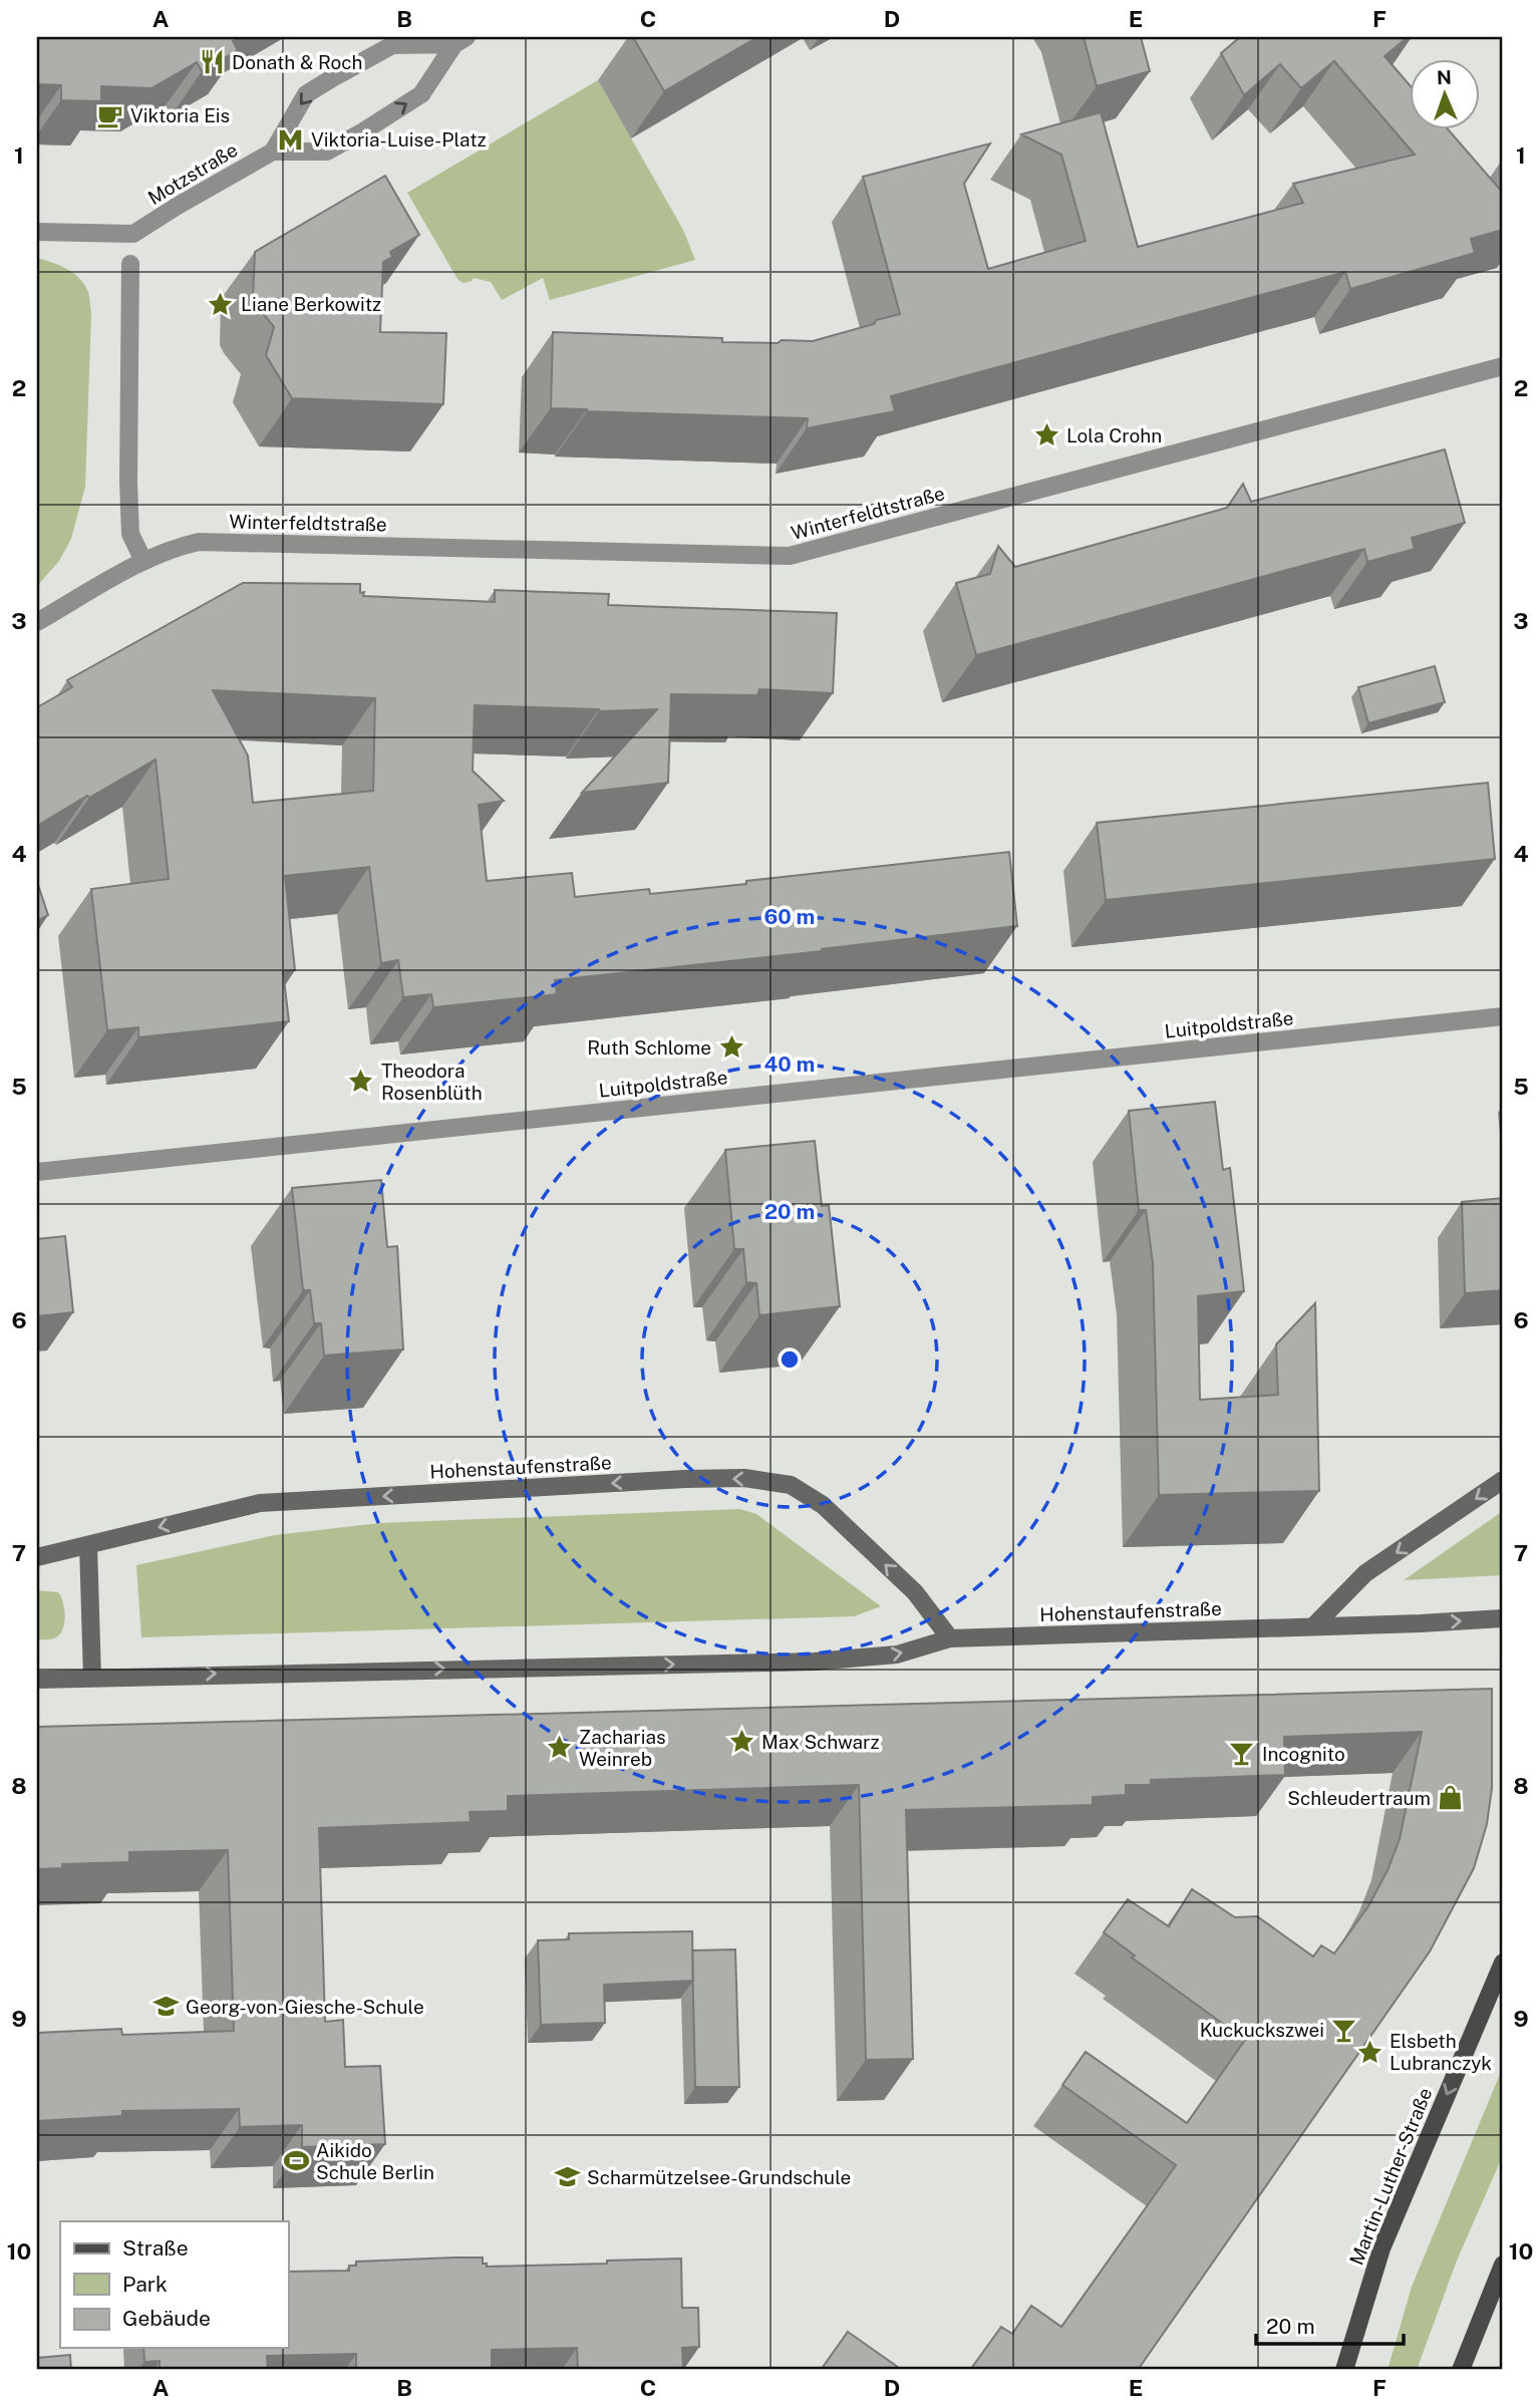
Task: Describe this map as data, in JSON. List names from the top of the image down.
{
  "streets": {
    "main road": ["Hohenstaufenstraße", "Martin-Luther-Straße"],
    "street": ["Motzstraße", "Winterfeldtstraße", "Luitpoldstraße"]
  },
  "one_way": ["Martin-Luther-Straße"],
  "places": {
    "restaurant": ["Donath & Roch"],
    "cafe": ["Viktoria Eis"],
    "metro station": ["Viktoria-Luise-Platz"],
    "place": [
      "Liane Berkowitz",
      "Lola Crohn",
      "Ruth Schlome",
      "Theodora Rosenblüth",
      "Max Schwarz",
      "Zacharias Weinreb",
      "Elsbeth Lubranczyk"
    ],
    "bar": ["Incognito", "Kuckuckszwei"],
    "shop": ["Schleudertraum"],
    "school or university": ["Georg-von-Giesche-Schule", "Scharmützelsee-Grundschule"],
    "sports": ["Aikido Schule Berlin"]
  },
  "legend": ["Straße", "Park", "Gebäude"],
  "scale_bar": "20 m",
  "north": "top",
  "grid": {
    "columns": [
      "A",
      "B",
      "C",
      "D",
      "E",
      "F"
    ],
    "rows": [
      "1",
      "2",
      "3",
      "4",
      "5",
      "6",
      "7",
      "8",
      "9",
      "10"
    ]
  },
  "rings": ["60 m", "40 m", "20 m"]
}
